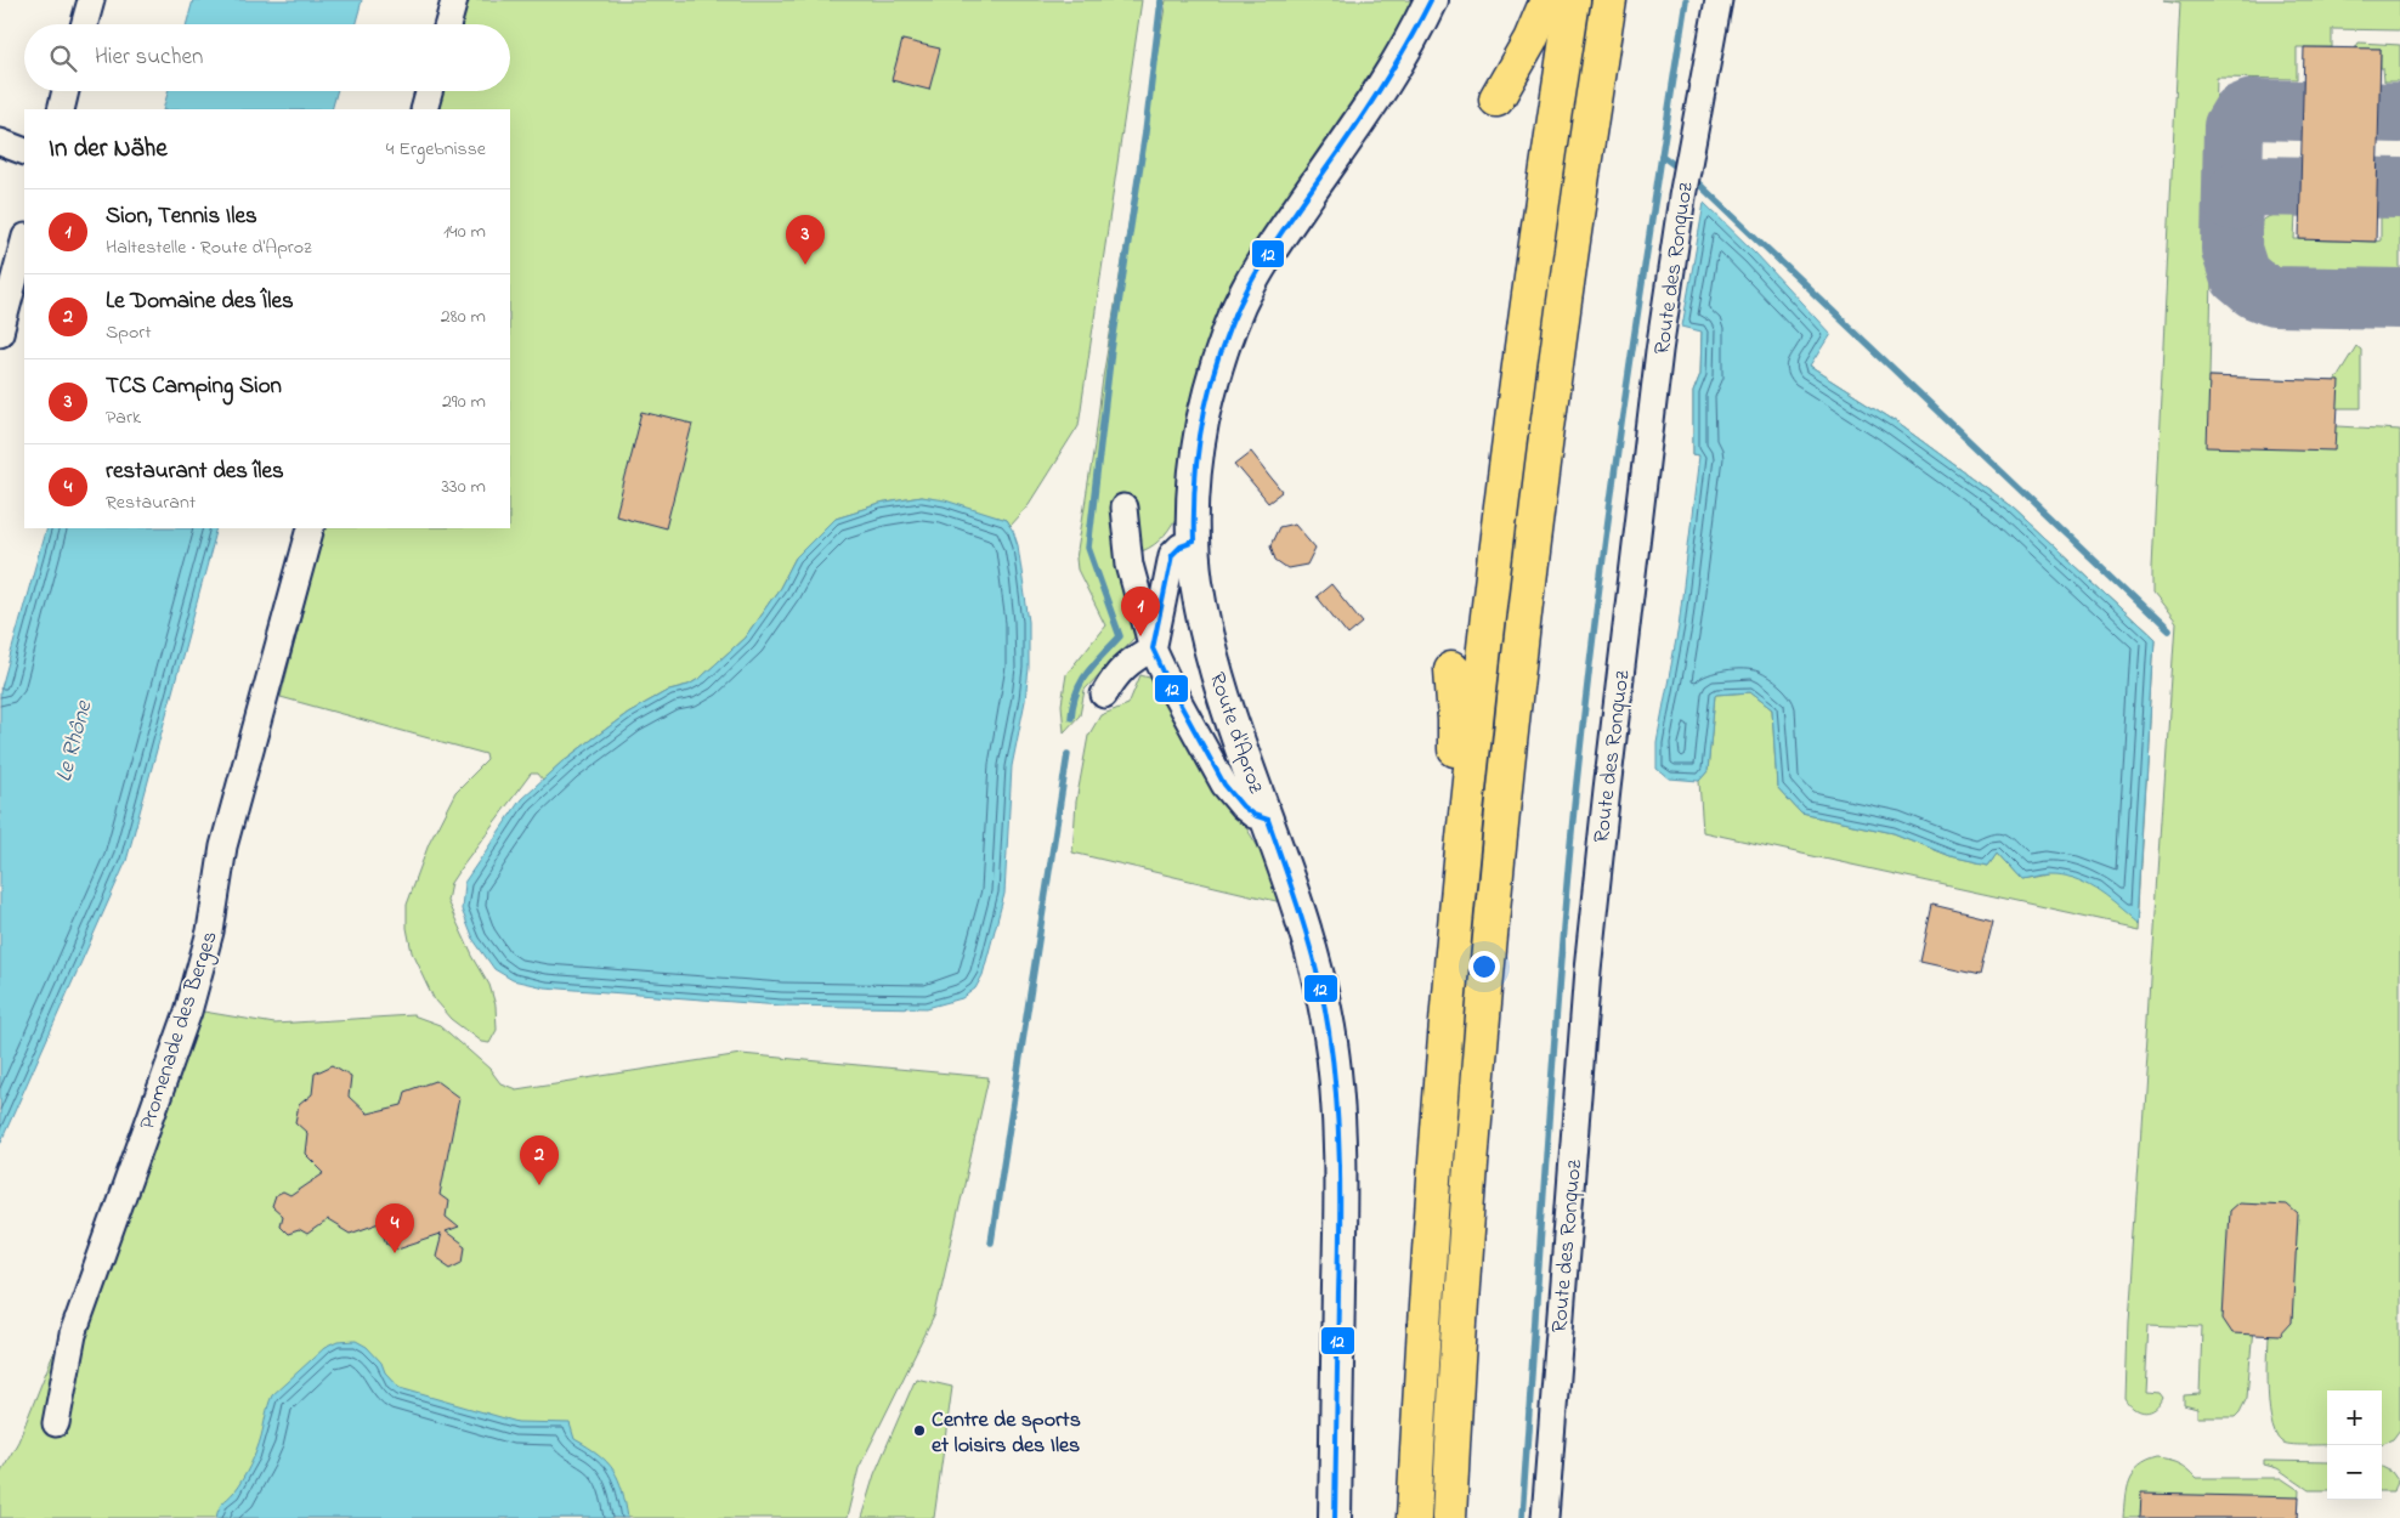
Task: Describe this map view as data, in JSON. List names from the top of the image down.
{
  "streets": {
    "street": ["Route des Ronquoz", "Route d'Aproz", "Promenade des Berges"]
  },
  "water": ["Le Rhône"],
  "places": ["Centre de sports et loisirs des Iles"],
  "lines": ["transit line 12"],
  "page": {
    "search": "Hier suchen",
    "heading": ["In der Nähe", "4 Ergebnisse"],
    "list": [
      {
        "mark": "1",
        "name": "Sion, Tennis Iles",
        "note": "Haltestelle · Route d'Aproz",
        "value": "140 m"
      },
      {
        "mark": "2",
        "name": "Le Domaine des Îles",
        "note": "Sport",
        "value": "280 m"
      },
      {
        "mark": "3",
        "name": "TCS Camping Sion",
        "note": "Park",
        "value": "290 m"
      },
      {
        "mark": "4",
        "name": "restaurant des îles",
        "note": "Restaurant",
        "value": "330 m"
      }
    ],
    "pins": [
      "3",
      "1",
      "2",
      "4"
    ],
    "map_buttons": ["+", "−"]
  }
}
